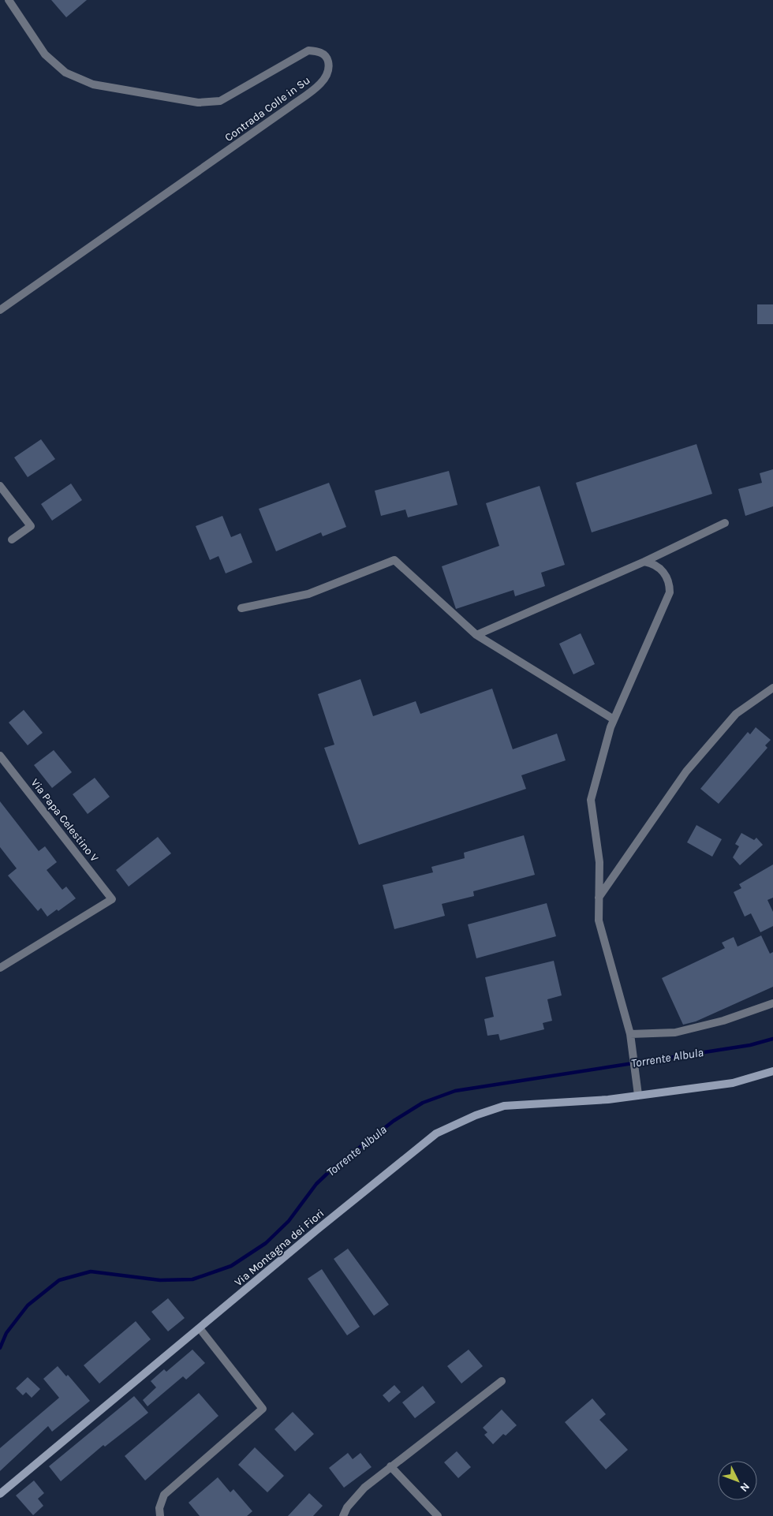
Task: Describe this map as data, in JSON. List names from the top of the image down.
{
  "streets": {
    "main road": ["Via Montagna dei Fiori"],
    "street": ["Contrada Colle in Su", "Via Papa Celestino V"]
  },
  "water": ["Torrente Albula"],
  "north": "bottom right"
}
